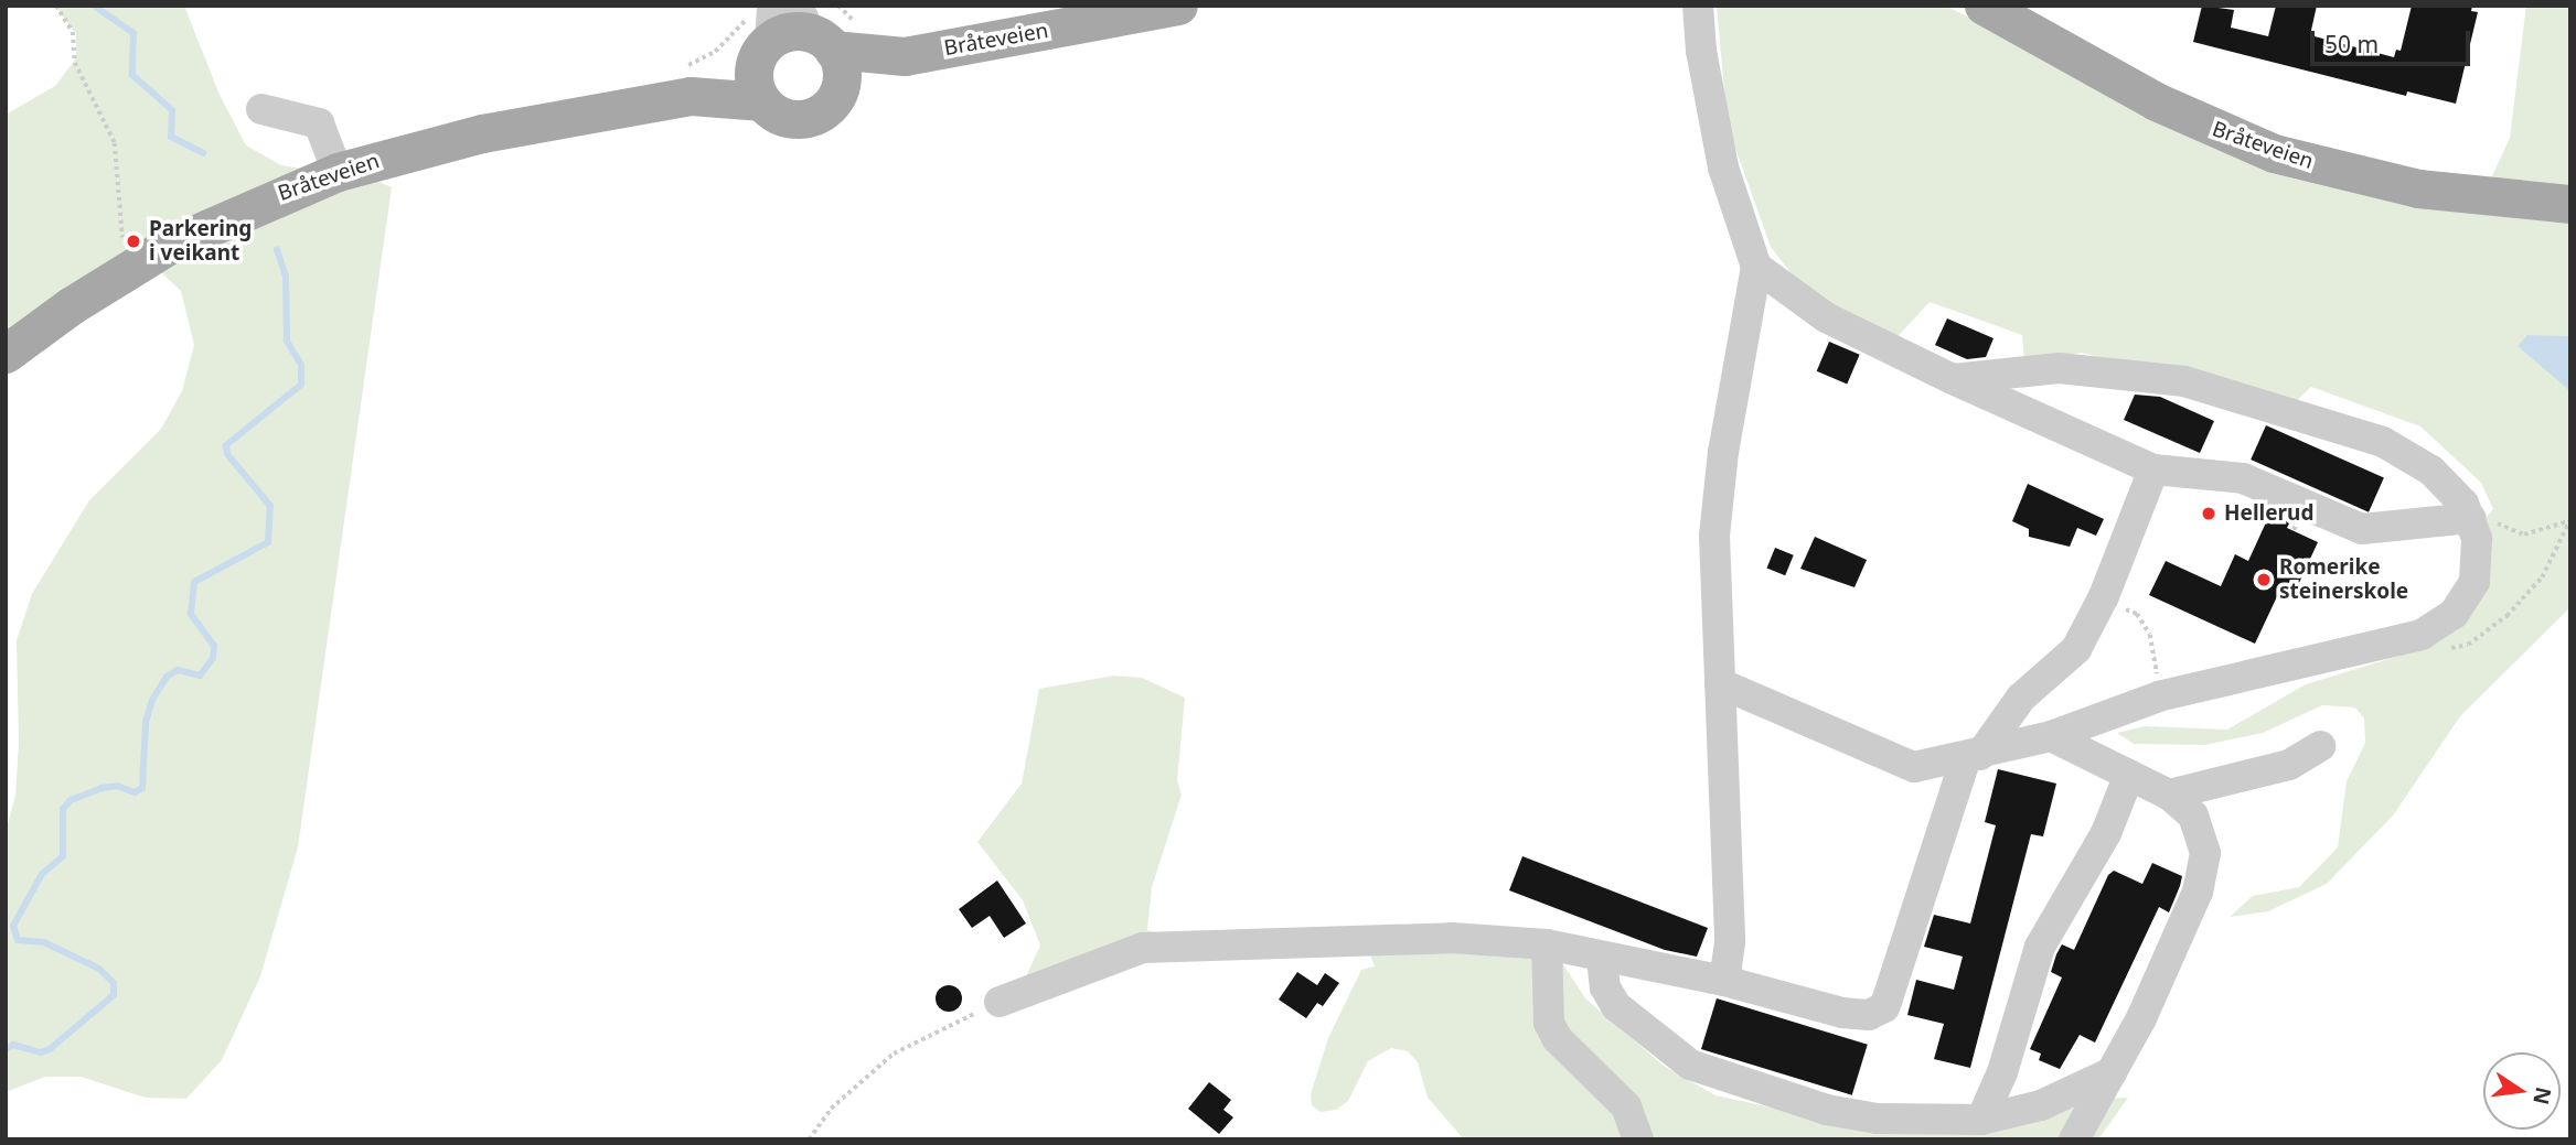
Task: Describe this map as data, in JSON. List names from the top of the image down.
{
  "streets": {
    "main road": ["Bråteveien"]
  },
  "places": ["Parkering i veikant", "Hellerud", "Romerike steinerskole"],
  "scale_bar": "50 m",
  "north": "right"
}
